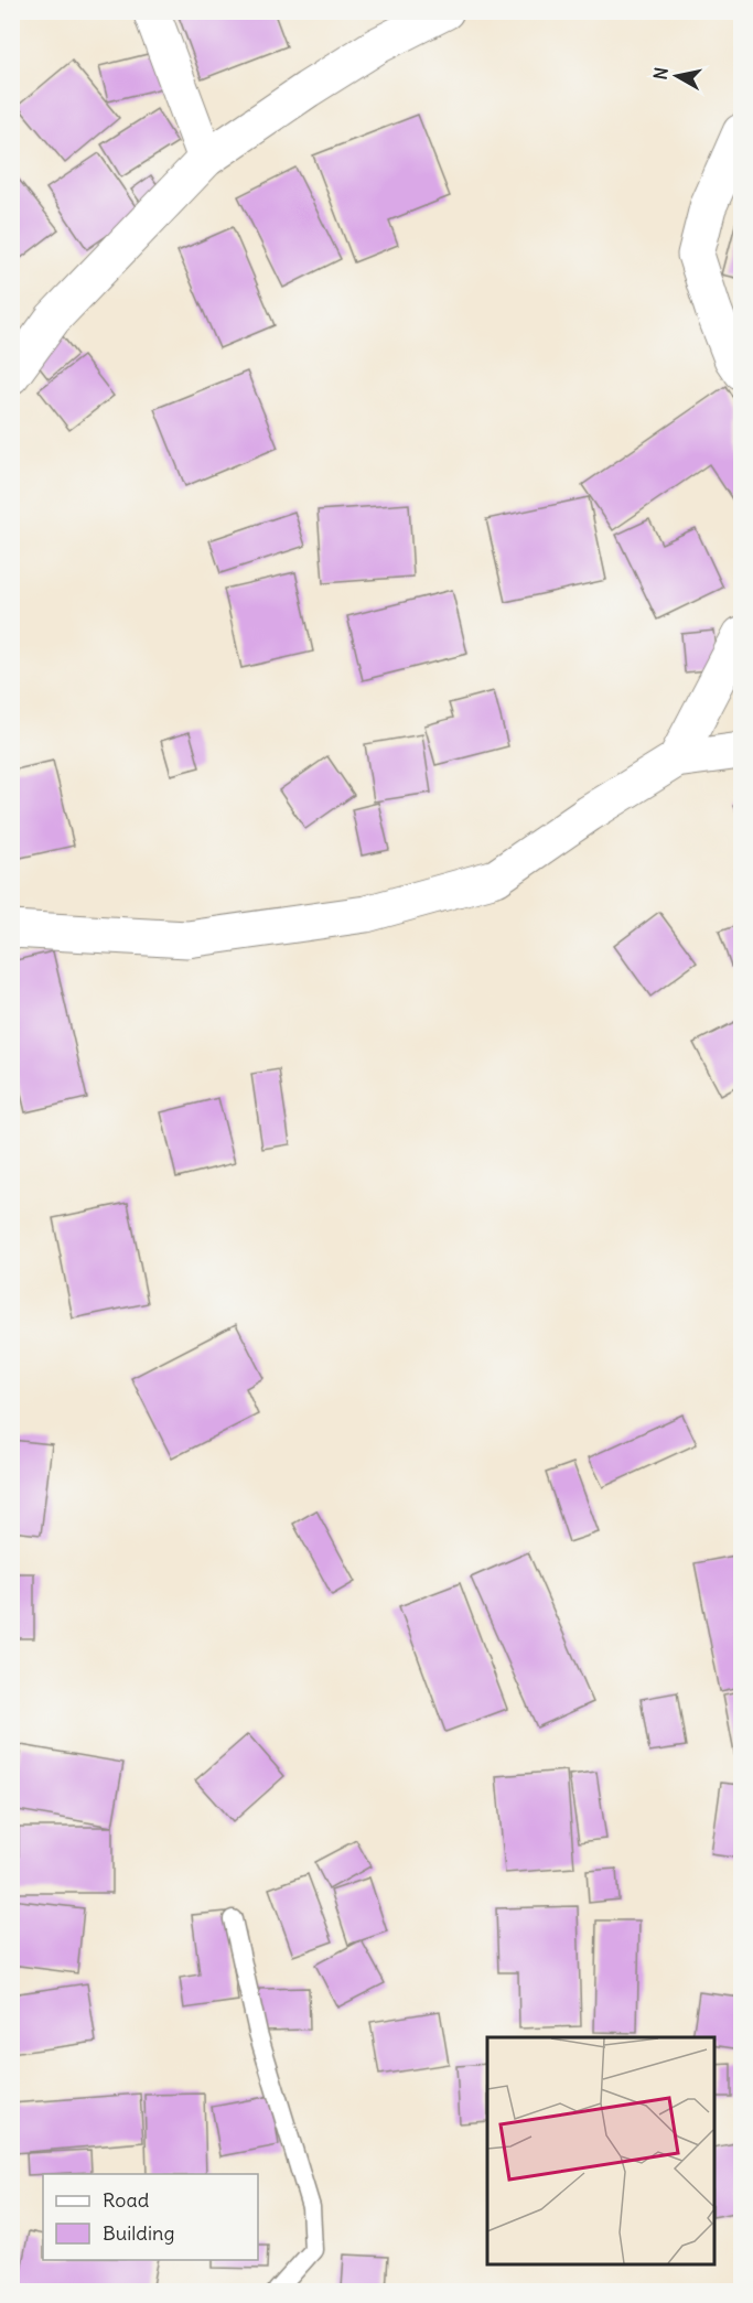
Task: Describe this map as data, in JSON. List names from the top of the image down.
{
  "legend": ["Road", "Building"],
  "north": "left"
}
